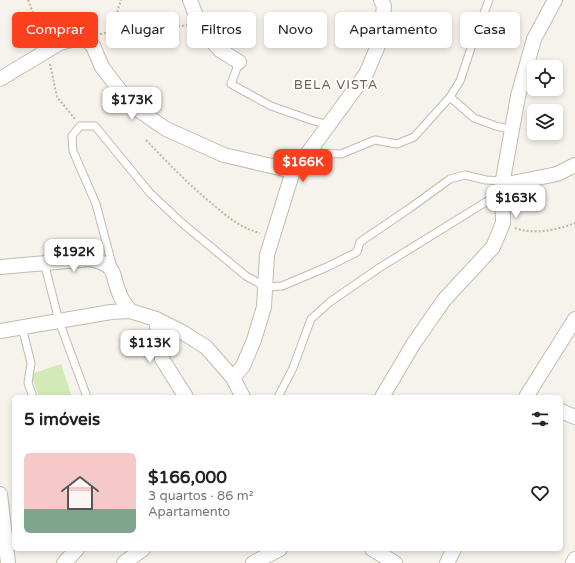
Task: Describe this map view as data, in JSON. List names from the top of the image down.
{
  "districts": ["BELA VISTA"],
  "page": {
    "chip": [
      "Comprar",
      "Alugar",
      "Filtros",
      "Novo",
      "Apartamento",
      "Casa"
    ],
    "price": [
      "$173K",
      "$166K",
      "$163K",
      "$192K",
      "$113K"
    ],
    "heading": "5 imóveis",
    "list": [
      {
        "name": "$166,000",
        "note": "3 quartos · 86 m² · Apartamento"
      }
    ]
  }
}
